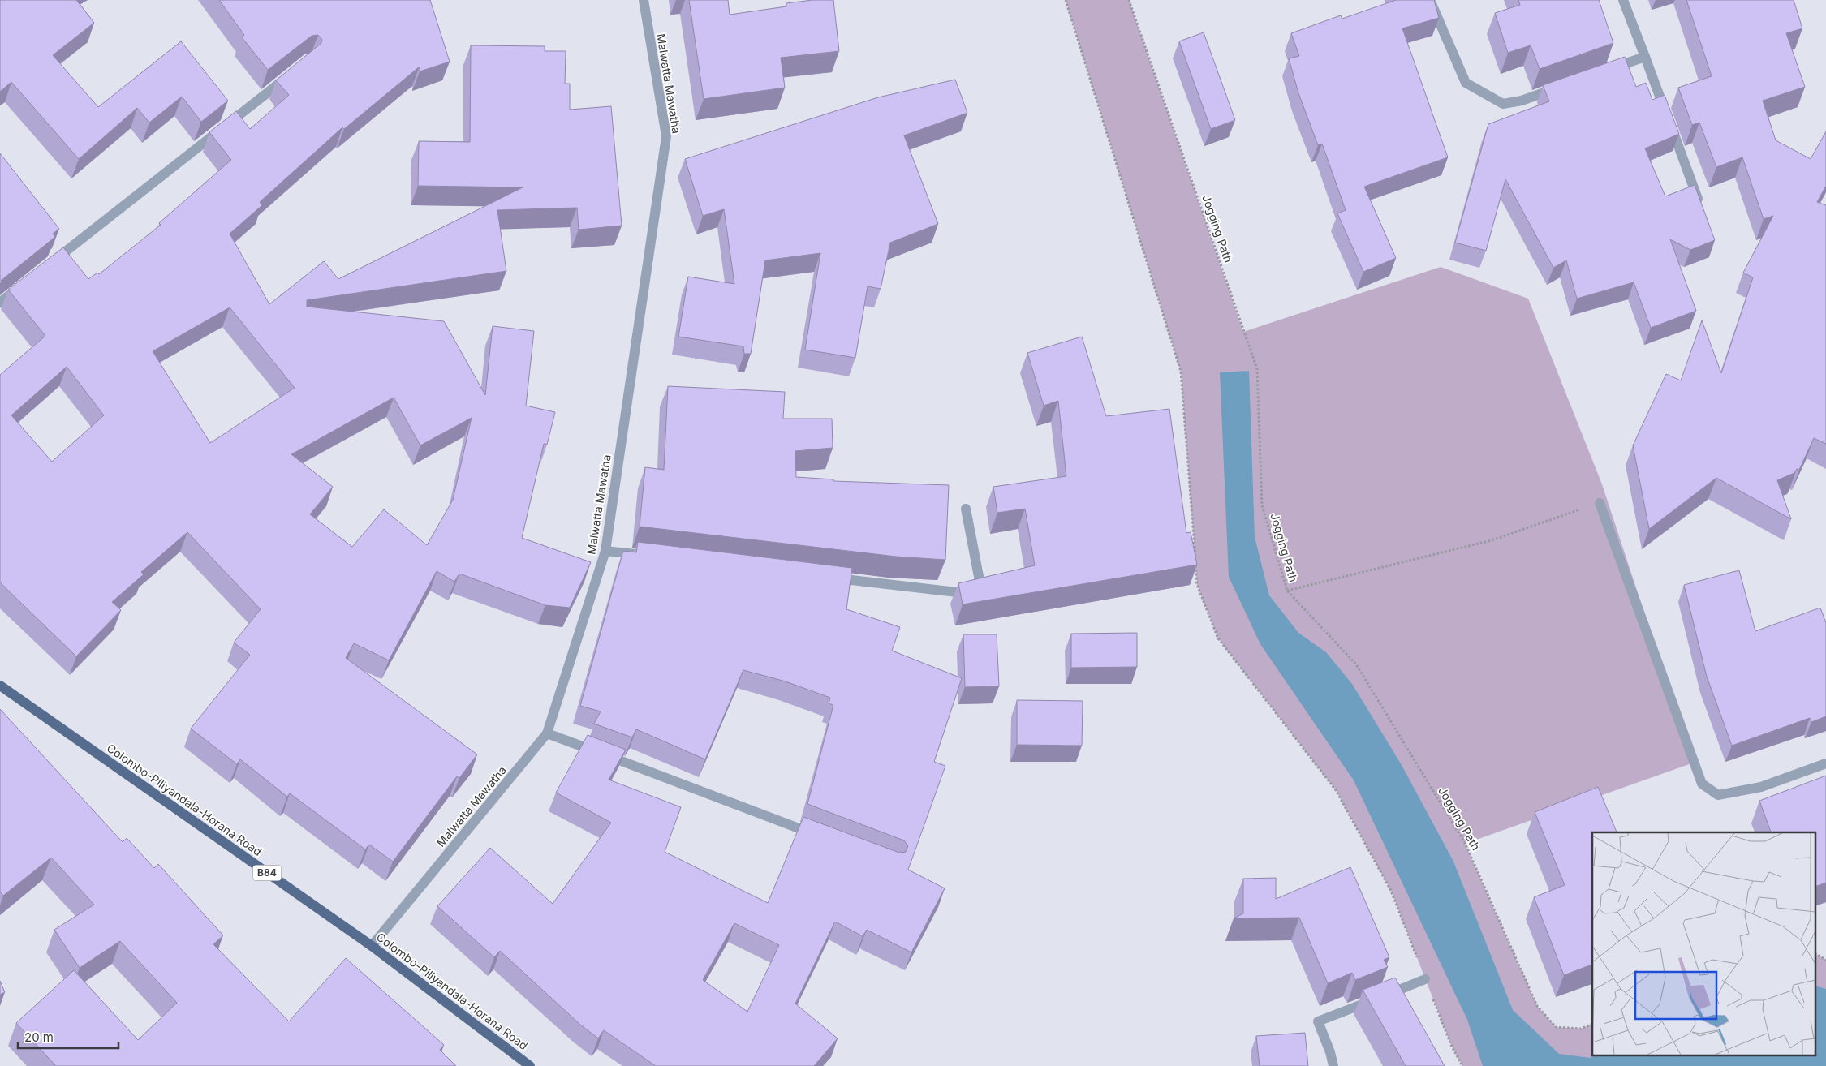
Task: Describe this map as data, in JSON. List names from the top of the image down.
{
  "streets": {
    "main road": ["Colombo-Piliyandala-Horana Road", "B84"],
    "street": ["Malwatta Mawatha"],
    "path": ["Jogging Path"]
  },
  "crossings": [
    ["Malwatta Mawatha", "Colombo-Piliyandala-Horana Road"]
  ],
  "scale_bar": "20 m"
}
